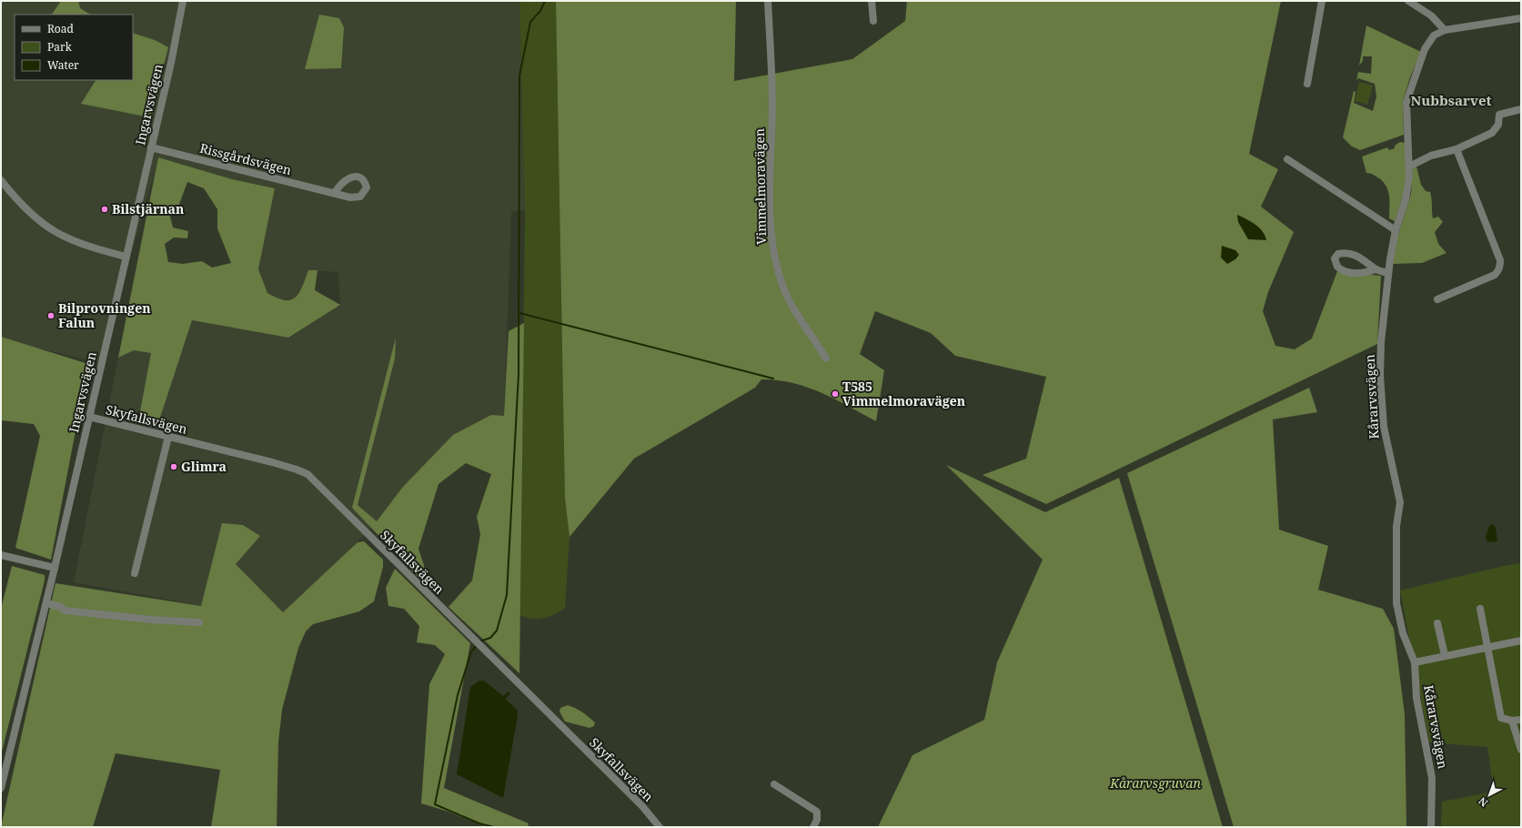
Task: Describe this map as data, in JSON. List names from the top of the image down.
{
  "streets": {
    "street": [
      "Ingarvsvägen",
      "Rissgårdsvägen",
      "Vimmelmoravägen",
      "Kårarvsvägen",
      "Skyfallsvägen"
    ]
  },
  "crossings": [
    ["Ingarvsvägen", "Rissgårdsvägen"],
    ["Ingarvsvägen", "Skyfallsvägen"]
  ],
  "districts": ["Nubbsarvet"],
  "parks": ["Kårarvsgruvan"],
  "places": [
    "Bilstjärnan",
    "Bilprovningen Falun",
    "T585 Vimmelmoravägen",
    "Glimra"
  ],
  "legend": ["Road", "Park", "Water"],
  "north": "bottom left"
}
